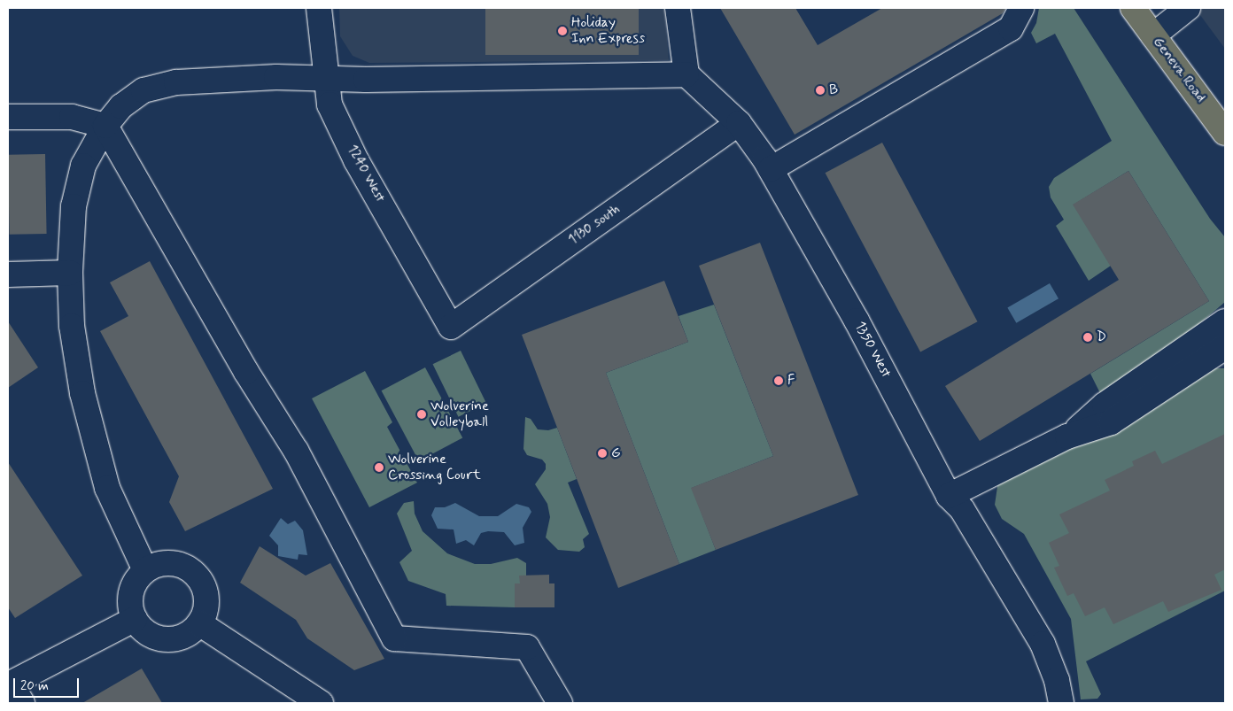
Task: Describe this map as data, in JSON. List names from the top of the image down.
{
  "streets": {
    "main road": ["Geneva Road"],
    "street": ["1240 West", "1130 south", "1350 West"]
  },
  "crossings": [
    ["1240 West", "1130 south"],
    ["1130 south", "1350 West"]
  ],
  "places": [
    "Holiday Inn Express",
    "B",
    "D",
    "F",
    "Wolverine Volleyball",
    "G",
    "Wolverine Crossing Court"
  ],
  "scale_bar": "20 m"
}
